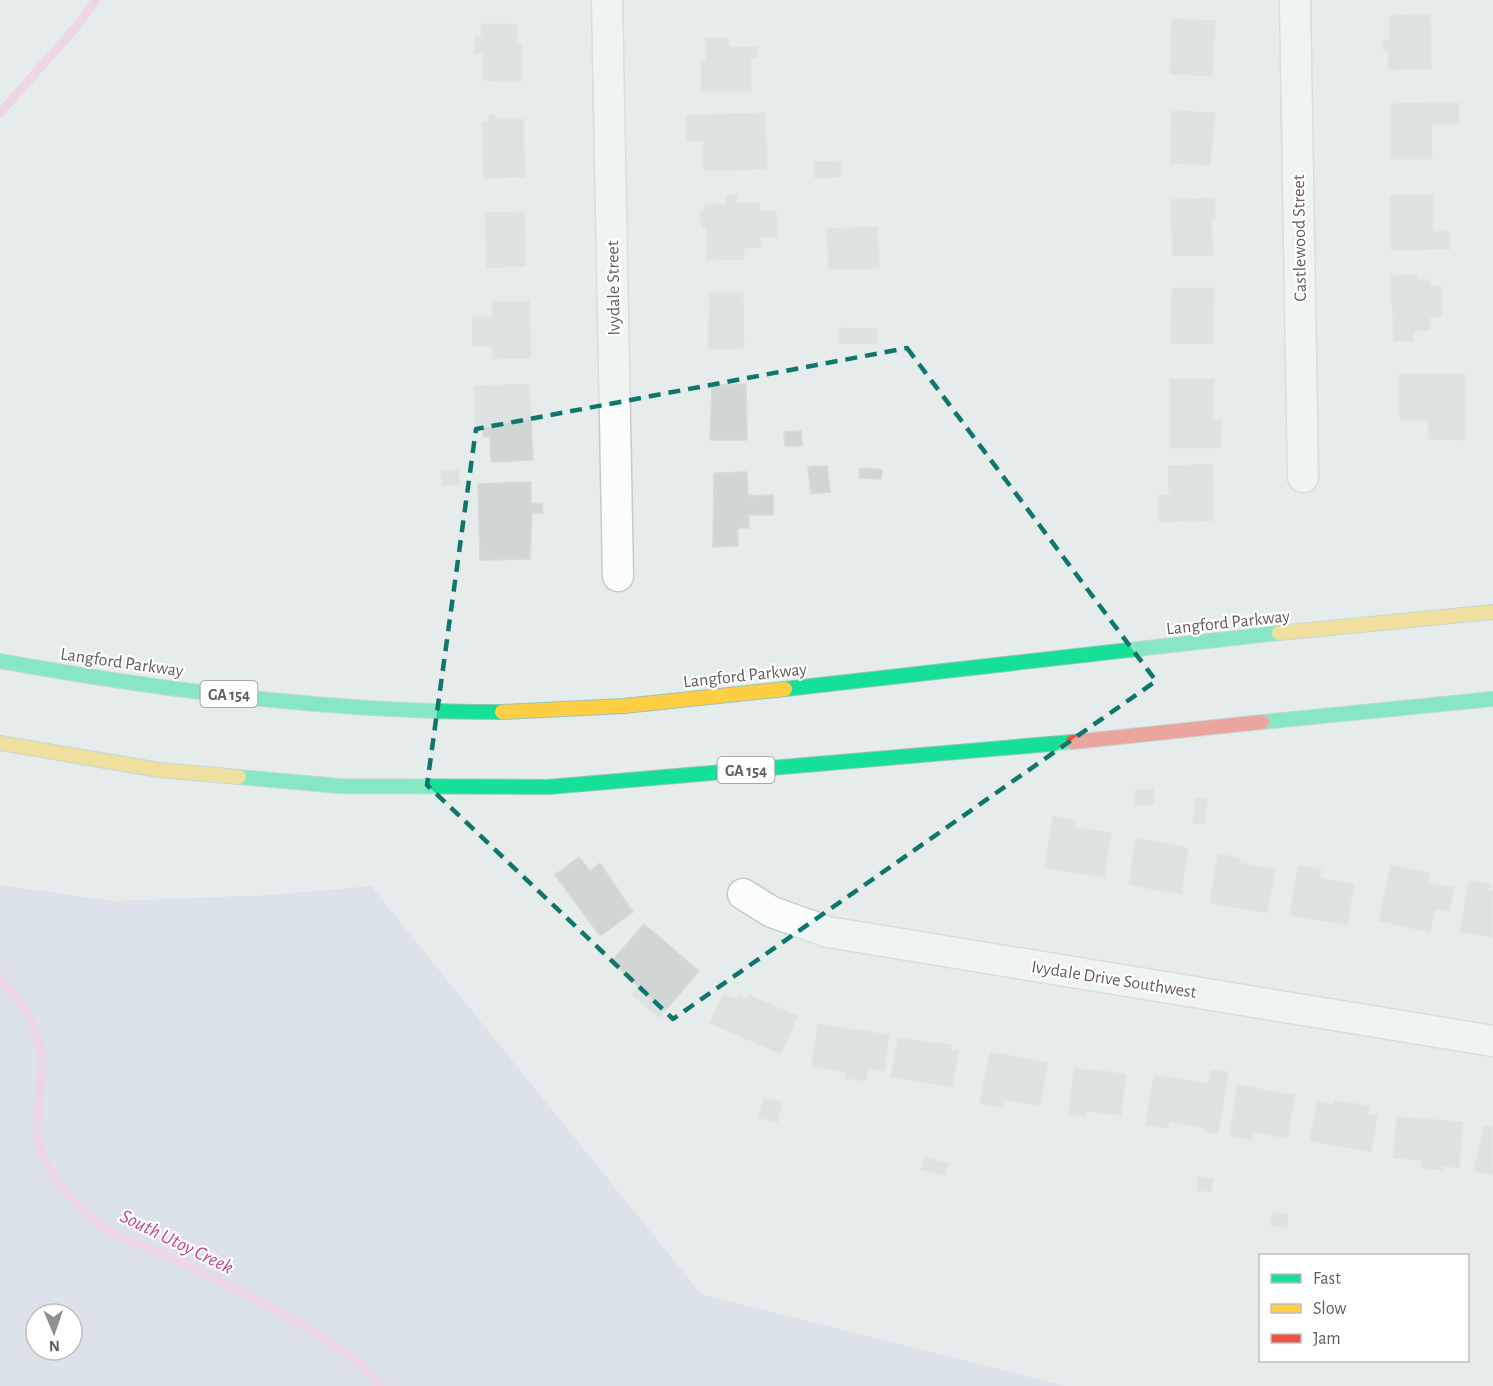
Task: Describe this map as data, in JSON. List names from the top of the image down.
{
  "streets": {
    "highway": ["Langford Parkway", "GA 154"],
    "street": ["Castlewood Street", "Ivydale Street", "Ivydale Drive Southwest"]
  },
  "water": ["South Utoy Creek"],
  "legend": ["Fast", "Slow", "Jam"],
  "north": "bottom"
}
